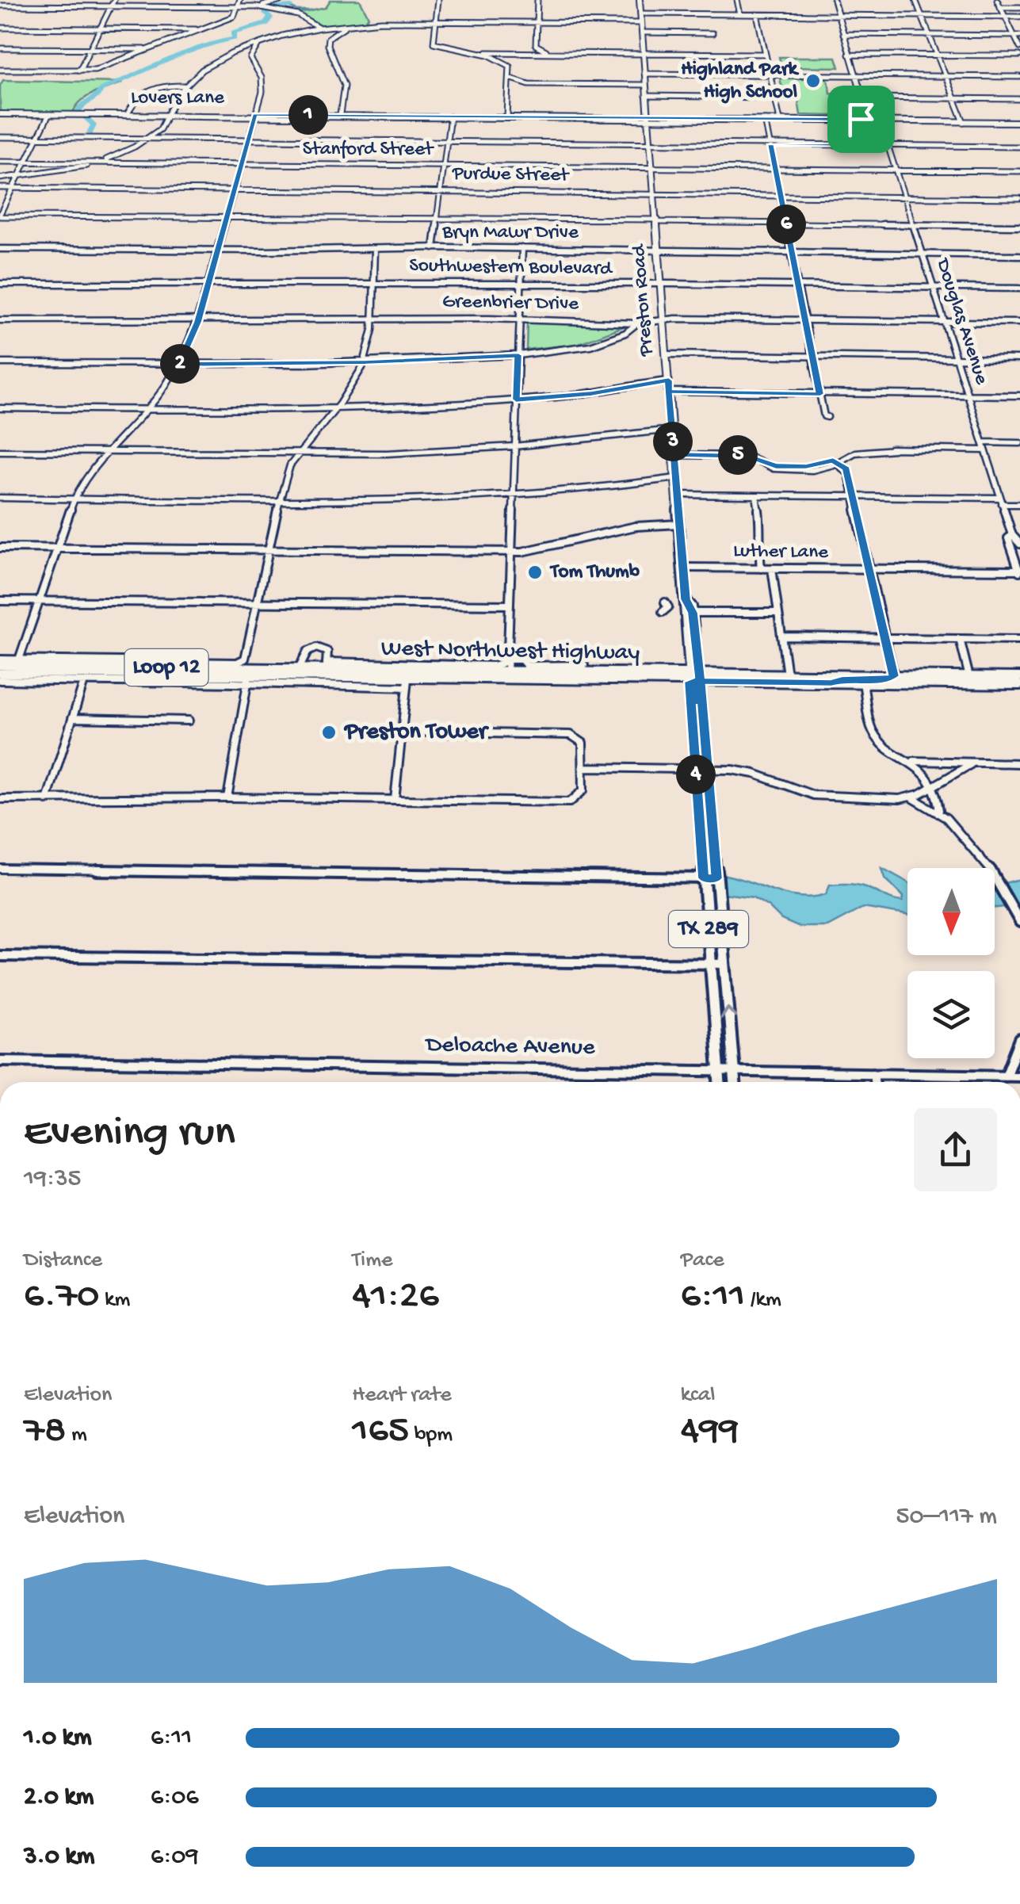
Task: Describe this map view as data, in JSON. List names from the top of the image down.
{
  "streets": {
    "main road": [
      "Lovers Lane",
      "Preston Road",
      "West Northwest Highway",
      "Loop 12",
      "TX 289"
    ],
    "street": [
      "Stanford Street",
      "Purdue Street",
      "Bryn Mawr Drive",
      "Southwestern Boulevard",
      "Greenbrier Drive",
      "Douglas Avenue",
      "Luther Lane",
      "Deloache Avenue"
    ]
  },
  "crossings": [
    ["Lovers Lane", "Preston Road"],
    ["Lovers Lane", "Douglas Avenue"],
    ["Stanford Street", "Preston Road"],
    ["Stanford Street", "Douglas Avenue"],
    ["Purdue Street", "Preston Road"],
    ["Purdue Street", "Douglas Avenue"],
    ["Bryn Mawr Drive", "Preston Road"],
    ["Bryn Mawr Drive", "Douglas Avenue"],
    ["Southwestern Boulevard", "Preston Road"],
    ["Southwestern Boulevard", "Douglas Avenue"],
    ["Preston Road", "Greenbrier Drive"],
    ["Preston Road", "Luther Lane"],
    ["Preston Road", "West Northwest Highway"],
    ["Preston Road", "Deloache Avenue"],
    ["Greenbrier Drive", "Douglas Avenue"],
    ["Douglas Avenue", "Luther Lane"]
  ],
  "places": ["Highland Park High School", "Tom Thumb", "Preston Tower"],
  "north": "bottom",
  "page": {
    "pins": [
      "1",
      "6",
      "2",
      "3",
      "5",
      "4"
    ],
    "heading": ["Evening run", "19:35"],
    "stats": [
      ["Distance", "6.70 km"],
      ["Time", "41:26"],
      ["Pace", "6:11 /km"],
      ["Elevation", "78 m"],
      ["Heart rate", "165 bpm"],
      ["kcal", "499"]
    ],
    "chart": ["Elevation", "50–117 m"],
    "list": [
      {
        "name": "1.0 km",
        "note": "6:11"
      },
      {
        "name": "2.0 km",
        "note": "6:06"
      },
      {
        "name": "3.0 km",
        "note": "6:09"
      }
    ]
  }
}
